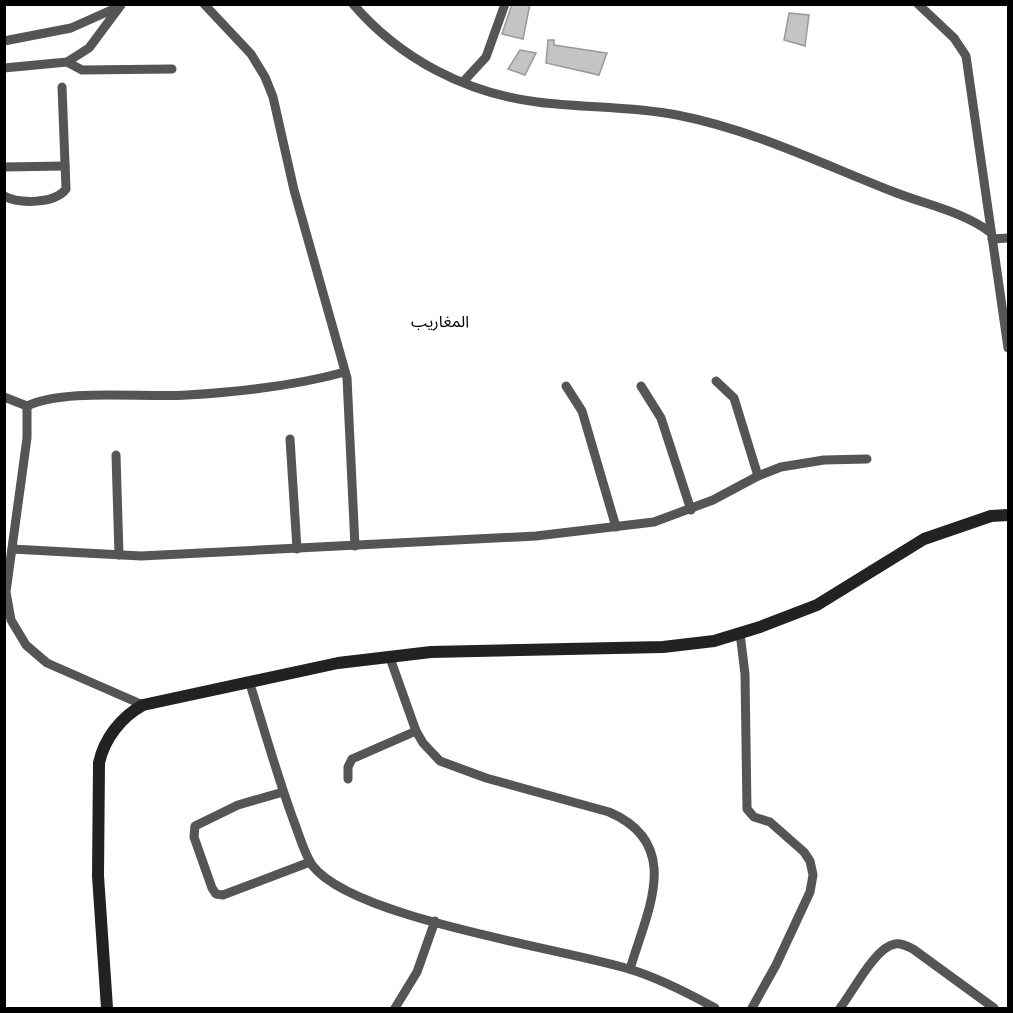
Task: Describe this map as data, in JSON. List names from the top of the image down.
{
  "districts": ["المغاريب"]
}
